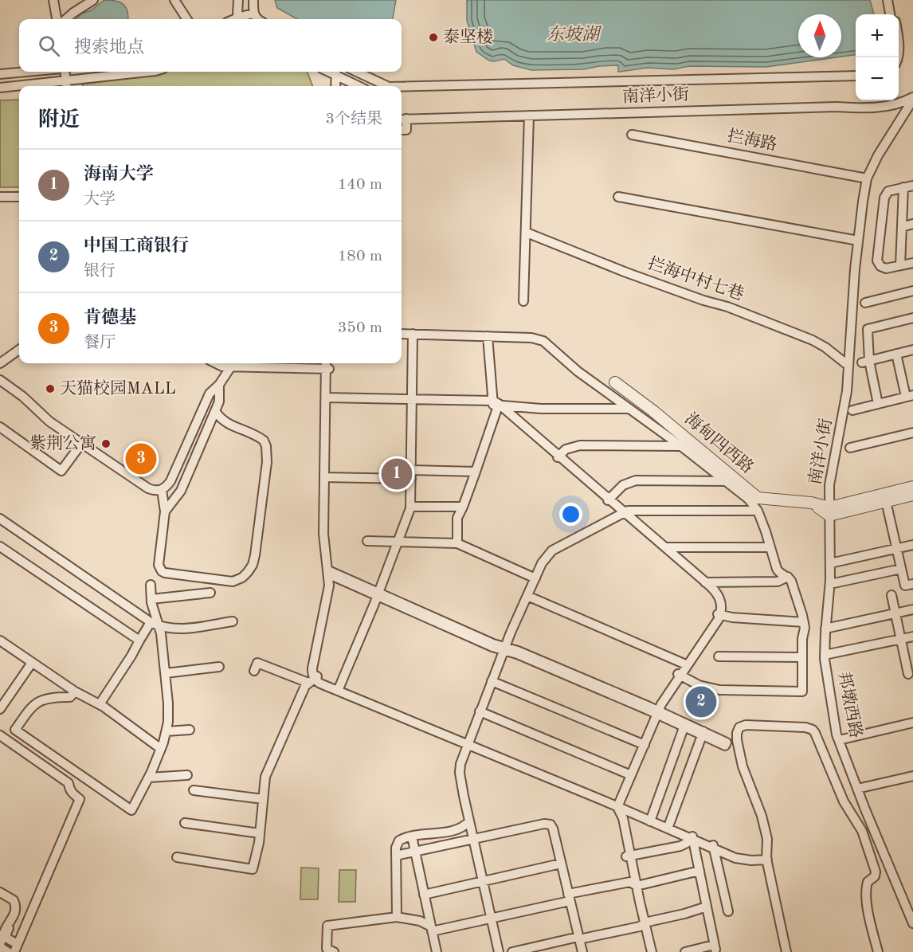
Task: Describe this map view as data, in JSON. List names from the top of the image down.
{
  "streets": {
    "street": [
      "南洋小街",
      "拦海路",
      "拦海中村七巷",
      "海甸四西路",
      "邦墩西路"
    ]
  },
  "crossings": [
    ["南洋小街", "拦海路"],
    ["南洋小街", "拦海中村七巷"],
    ["南洋小街", "海甸四西路"],
    ["南洋小街", "邦墩西路"],
    ["海甸四西路", "邦墩西路"]
  ],
  "water": ["东坡湖"],
  "places": ["泰坚楼", "天猫校园MALL", "紫荆公寓"],
  "north": "top",
  "page": {
    "map_buttons": ["+", "−"],
    "search": "搜索地点",
    "heading": ["附近", "3个结果"],
    "list": [
      {
        "mark": "1",
        "name": "海南大学",
        "note": "大学",
        "value": "140 m"
      },
      {
        "mark": "2",
        "name": "中国工商银行",
        "note": "银行",
        "value": "180 m"
      },
      {
        "mark": "3",
        "name": "肯德基",
        "note": "餐厅",
        "value": "350 m"
      }
    ],
    "pins": ["3", "1", "2"]
  }
}
